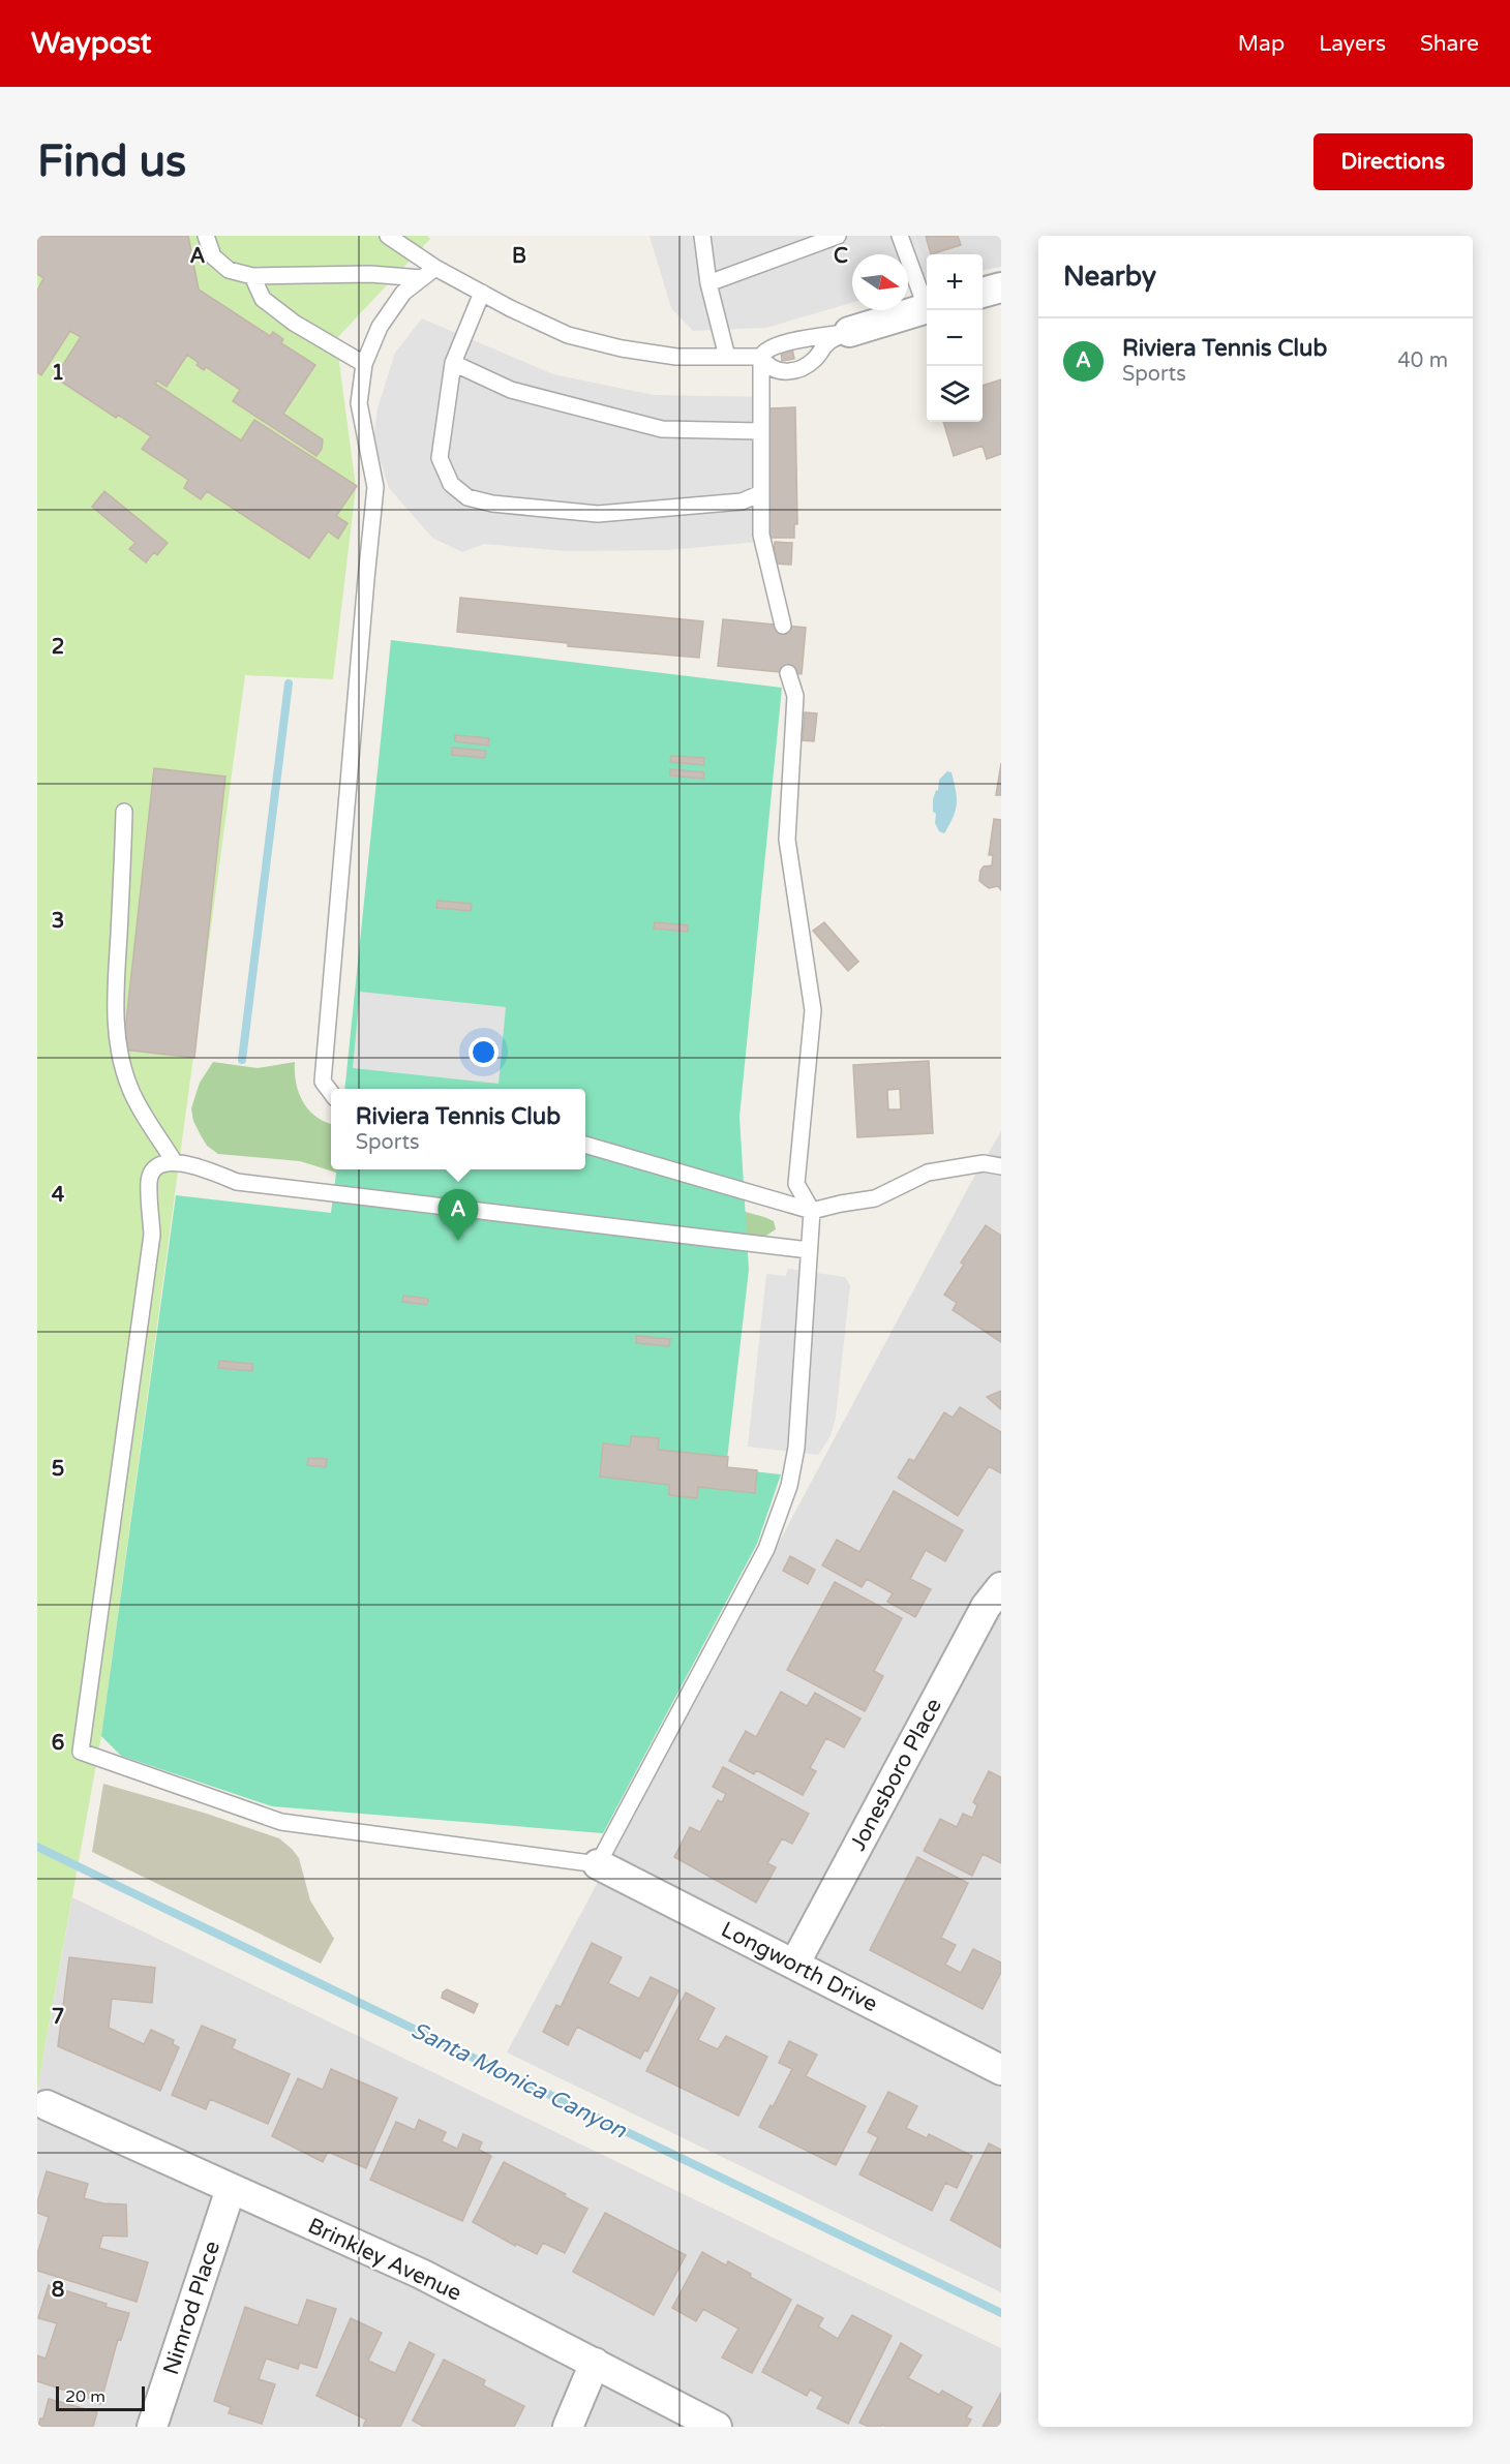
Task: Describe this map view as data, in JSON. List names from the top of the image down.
{
  "streets": {
    "street": [
      "Jonesboro Place",
      "Longworth Drive",
      "Brinkley Avenue",
      "Nimrod Place"
    ]
  },
  "crossings": [
    ["Jonesboro Place", "Longworth Drive"],
    ["Brinkley Avenue", "Nimrod Place"]
  ],
  "water": ["Santa Monica Canyon"],
  "scale_bar": "20 m",
  "north": "right",
  "page": {
    "header": "Waypost",
    "nav": ["Map", "Layers", "Share"],
    "buttons": "Directions",
    "title": "Find us",
    "heading": "Nearby",
    "map_buttons": ["+", "−"],
    "list": [
      {
        "mark": "A",
        "name": "Riviera Tennis Club",
        "note": "Sports",
        "value": "40 m"
      }
    ],
    "popup": ["Riviera Tennis Club", "Sports"],
    "pins": "A",
    "scale": "20 m"
  },
  "grid": {
    "columns": ["A", "B", "C"],
    "rows": [
      "1",
      "2",
      "3",
      "4",
      "5",
      "6",
      "7",
      "8"
    ]
  }
}
